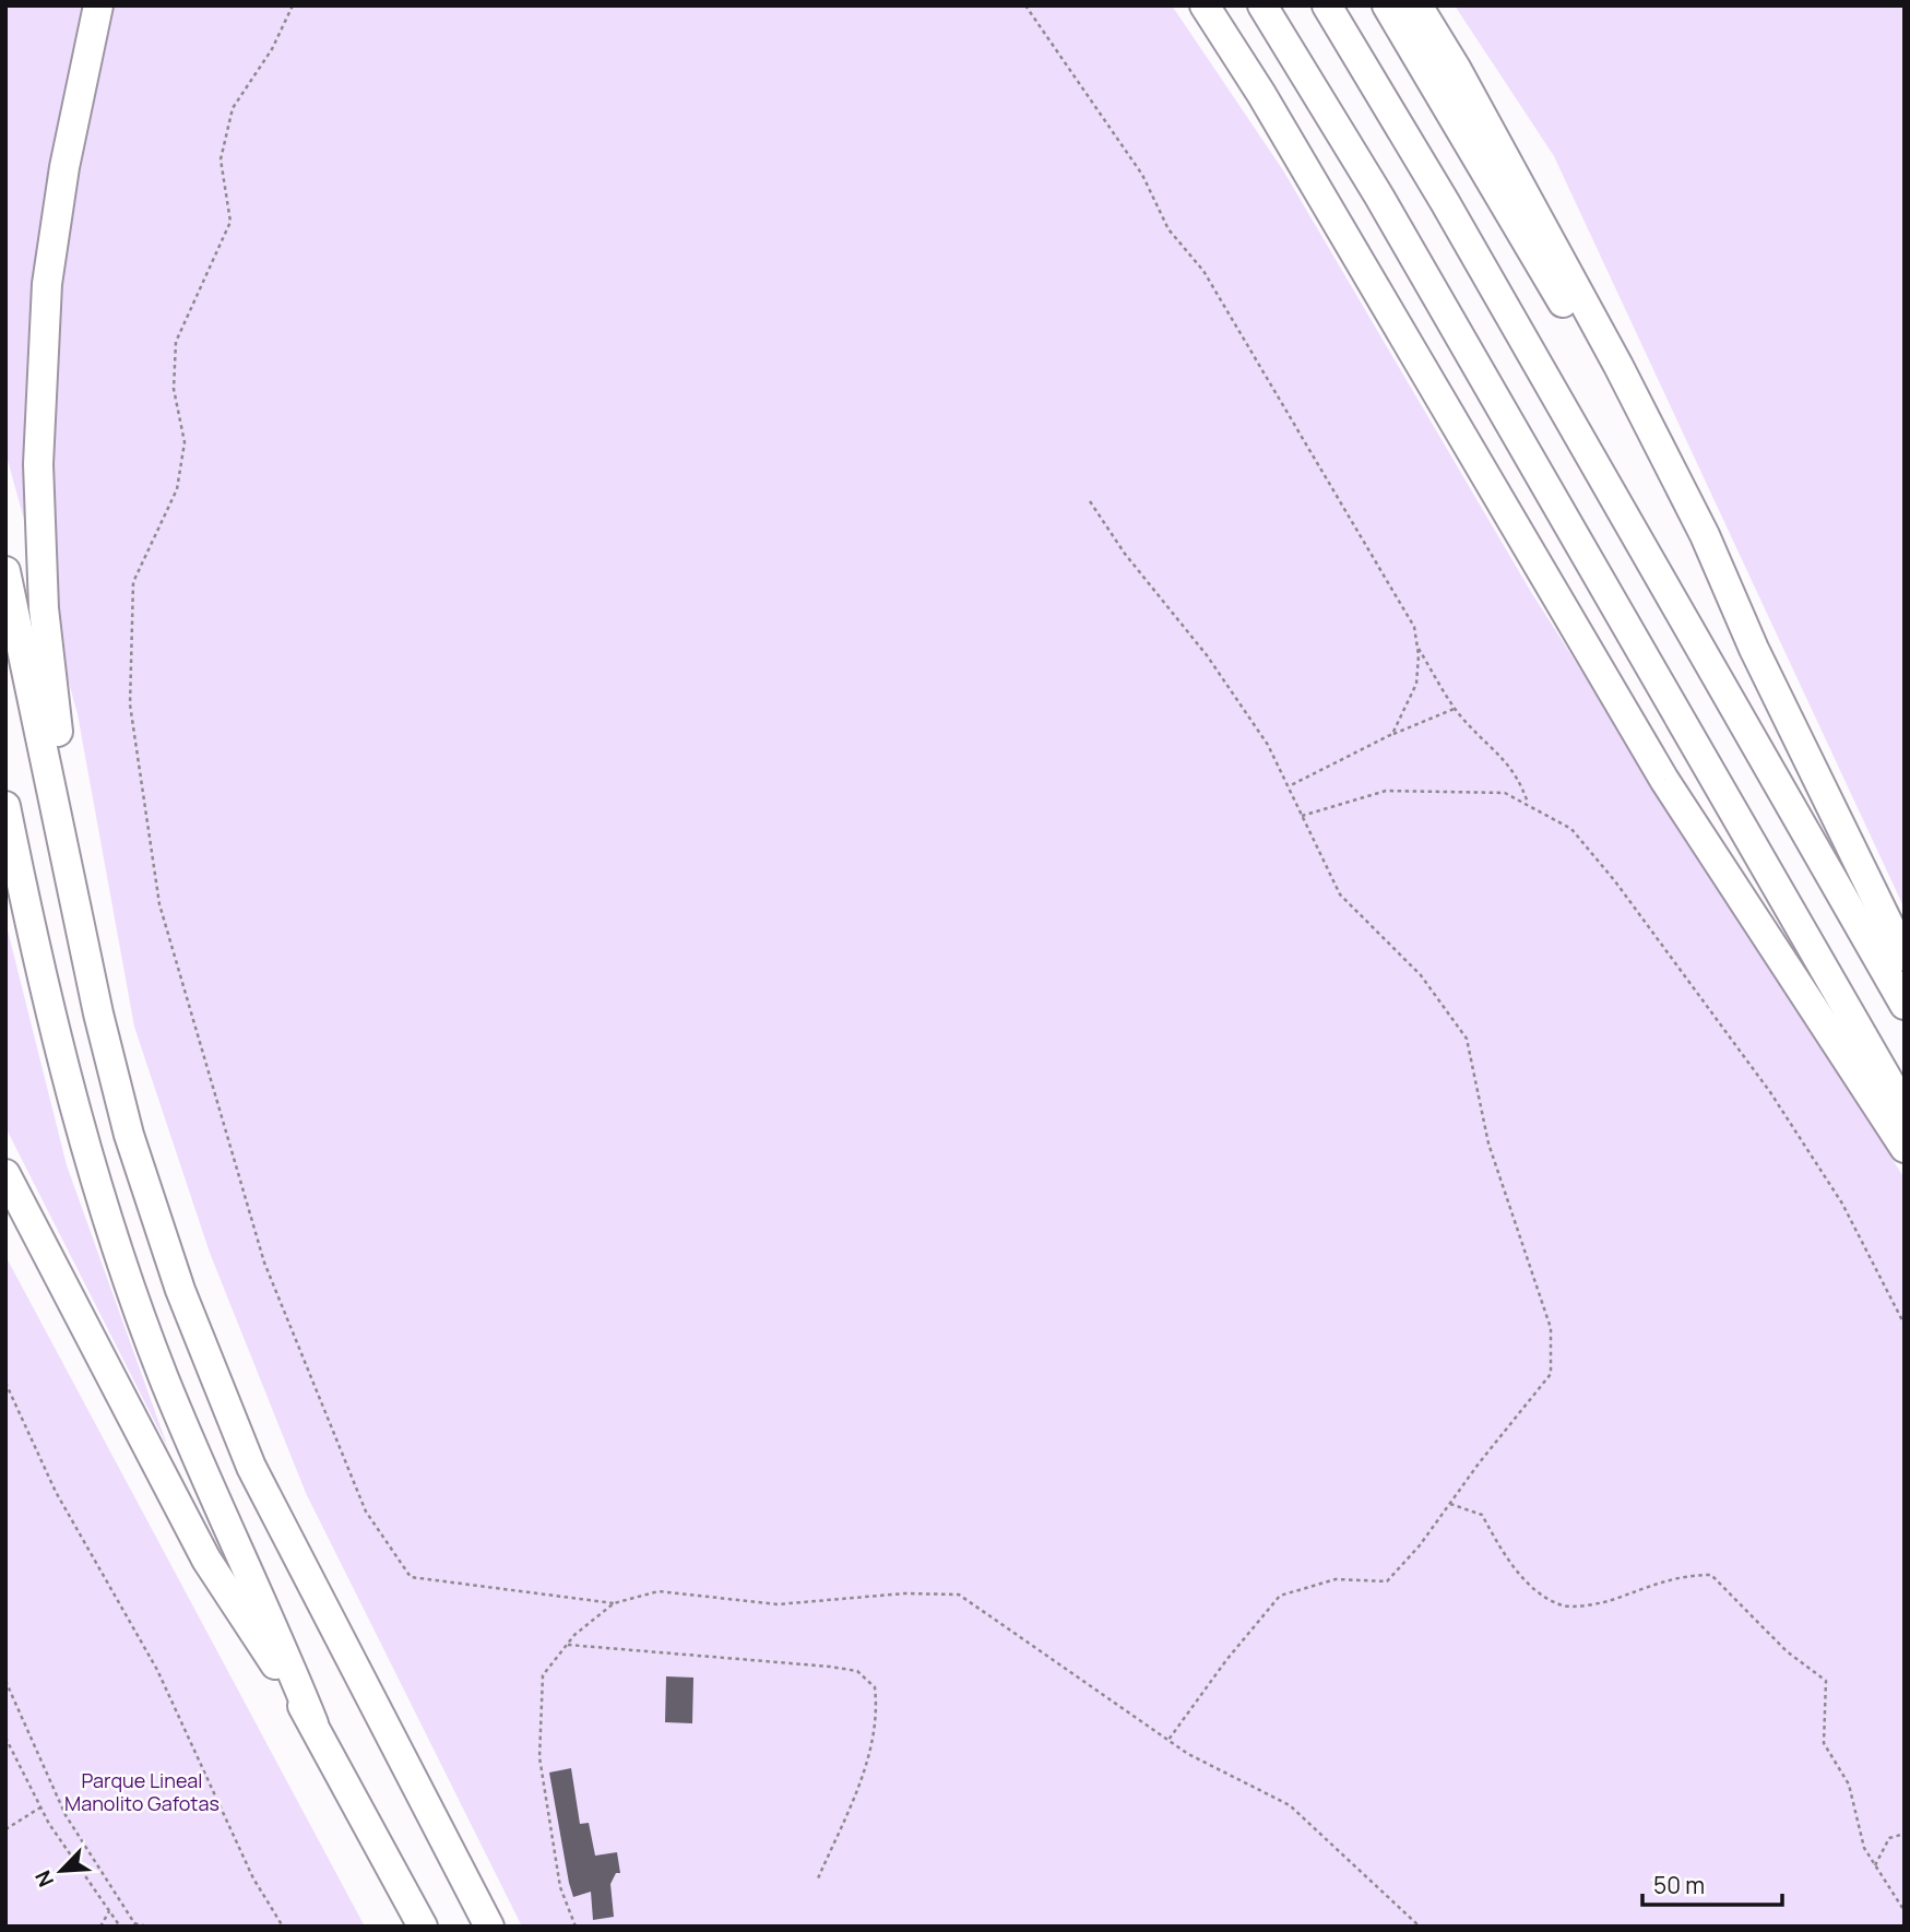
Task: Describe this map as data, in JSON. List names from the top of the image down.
{
  "parks": ["Parque Lineal Manolito Gafotas"],
  "scale_bar": "50 m",
  "north": "bottom left"
}
